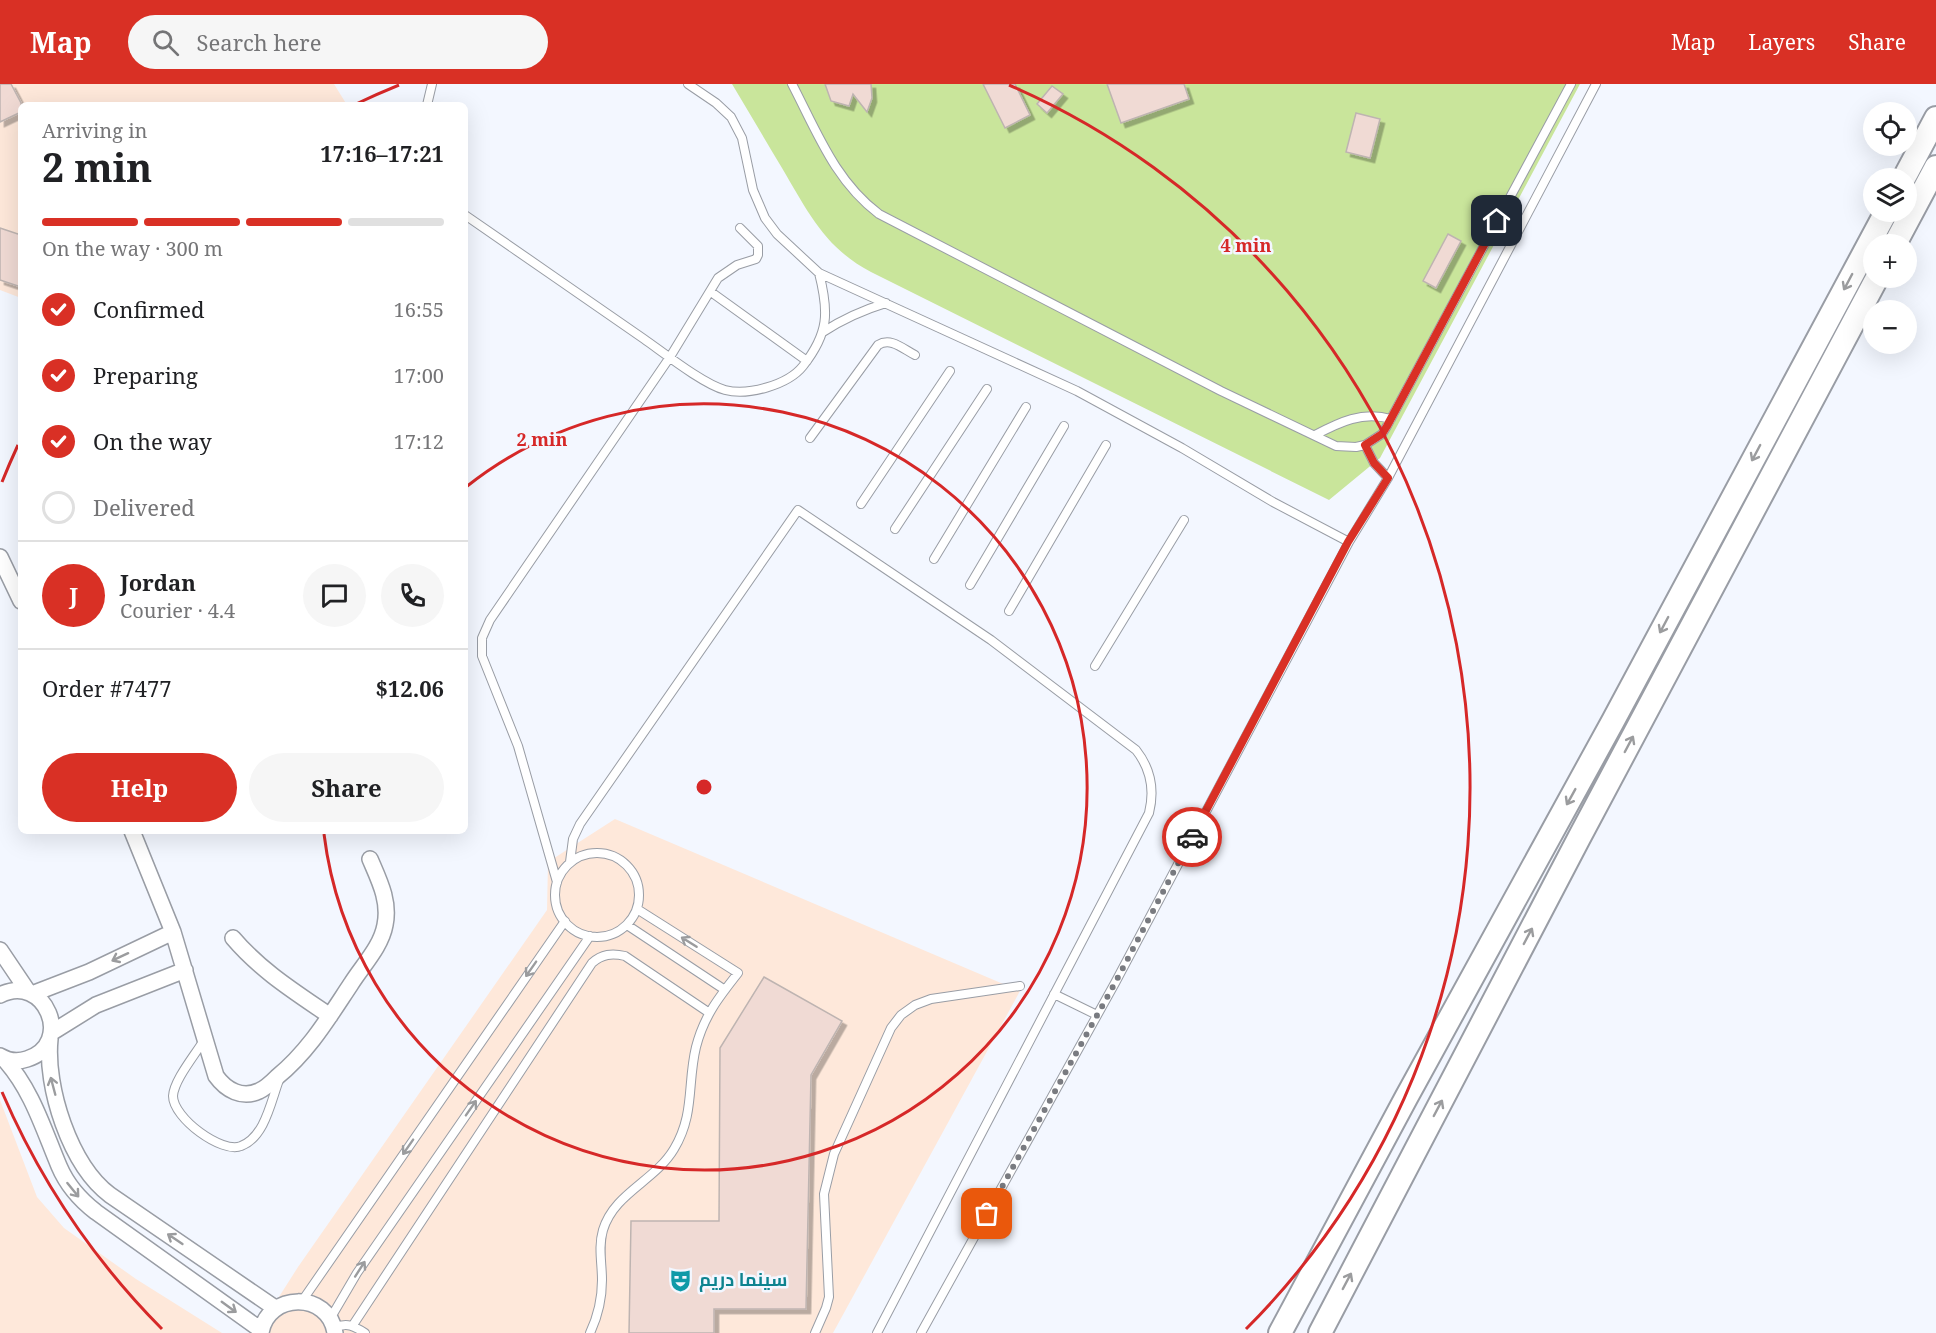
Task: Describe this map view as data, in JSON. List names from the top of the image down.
{
  "places": {
    "theatre": ["سينما دريم"]
  },
  "page": {
    "header": "Map",
    "search": "Search here",
    "nav": ["Map", "Layers", "Share"],
    "map_buttons": ["+", "−"],
    "heading": ["2 min", "Arriving in", "17:16–17:21"],
    "panel": [
      "Jordan",
      "Courier · 4.4",
      "Order #7477",
      "$12.06"
    ],
    "bar": "On the way · 300 m",
    "list": [
      ["Confirmed", "16:55"],
      ["Preparing", "17:00"],
      ["On the way", "17:12"],
      "Delivered"
    ],
    "round": "J",
    "buttons": ["Help", "Share"]
  },
  "rings": ["4 min", "2 min"]
}
